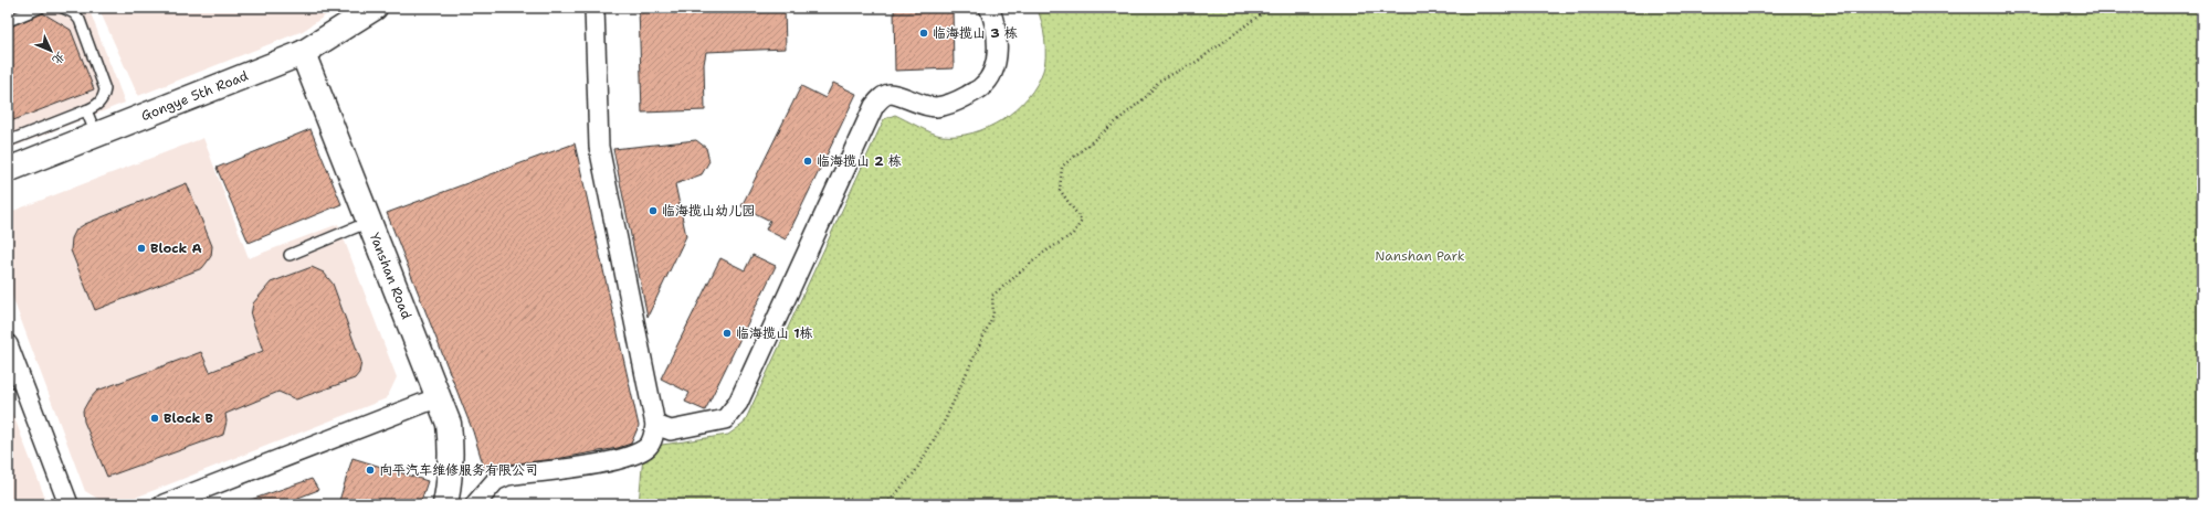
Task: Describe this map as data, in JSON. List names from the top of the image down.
{
  "streets": {
    "street": ["Gongye 5th Road", "Yanshan Road"]
  },
  "crossings": [
    ["Gongye 5th Road", "Yanshan Road"]
  ],
  "parks": ["Nanshan Park"],
  "places": [
    "临海揽山 3 栋",
    "临海揽山 2 栋",
    "临海揽山幼儿园",
    "Block A",
    "临海揽山 1栋",
    "Block B",
    "向平汽车维修服务有限公司"
  ],
  "north": "bottom right"
}
